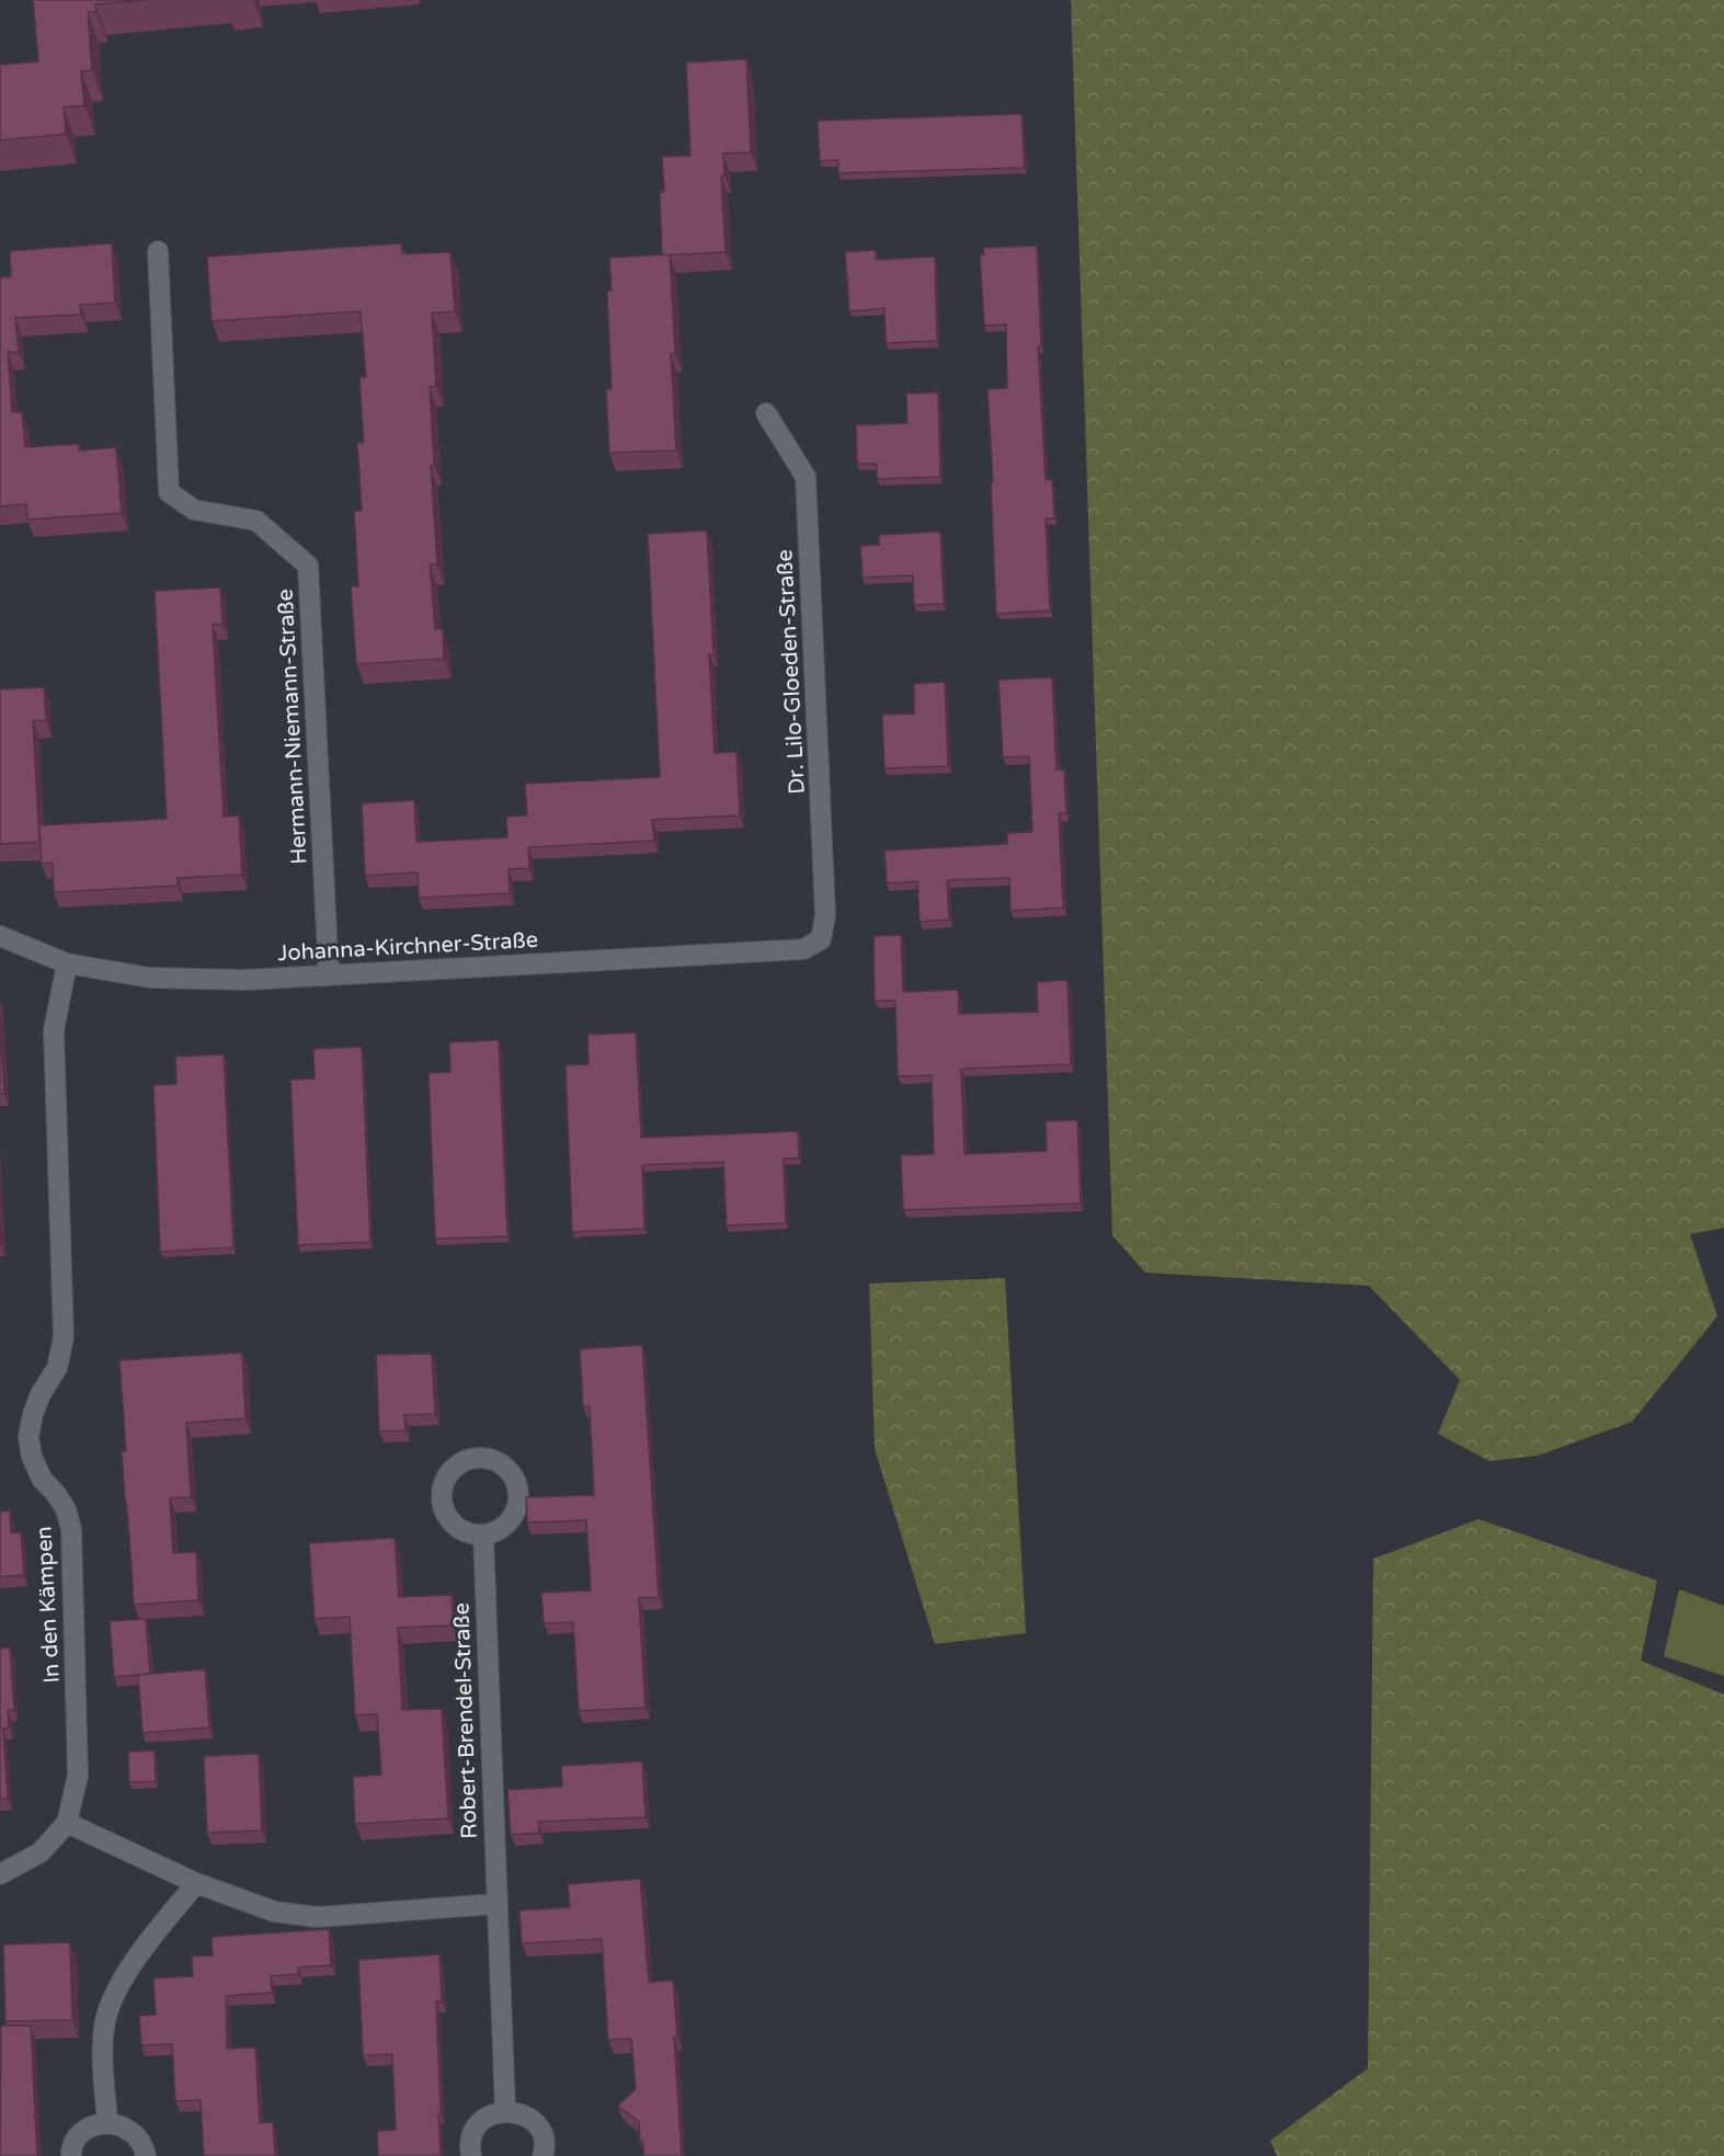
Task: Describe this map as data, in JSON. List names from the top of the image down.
{
  "streets": {
    "street": [
      "Dr. Lilo-Gloeden-Straße",
      "Hermann-Niemann-Straße",
      "Johanna-Kirchner-Straße",
      "In den Kämpen",
      "Robert-Brendel-Straße"
    ]
  },
  "crossings": [
    ["Dr. Lilo-Gloeden-Straße", "Johanna-Kirchner-Straße"],
    ["Hermann-Niemann-Straße", "Johanna-Kirchner-Straße"],
    ["Johanna-Kirchner-Straße", "In den Kämpen"]
  ]
}
